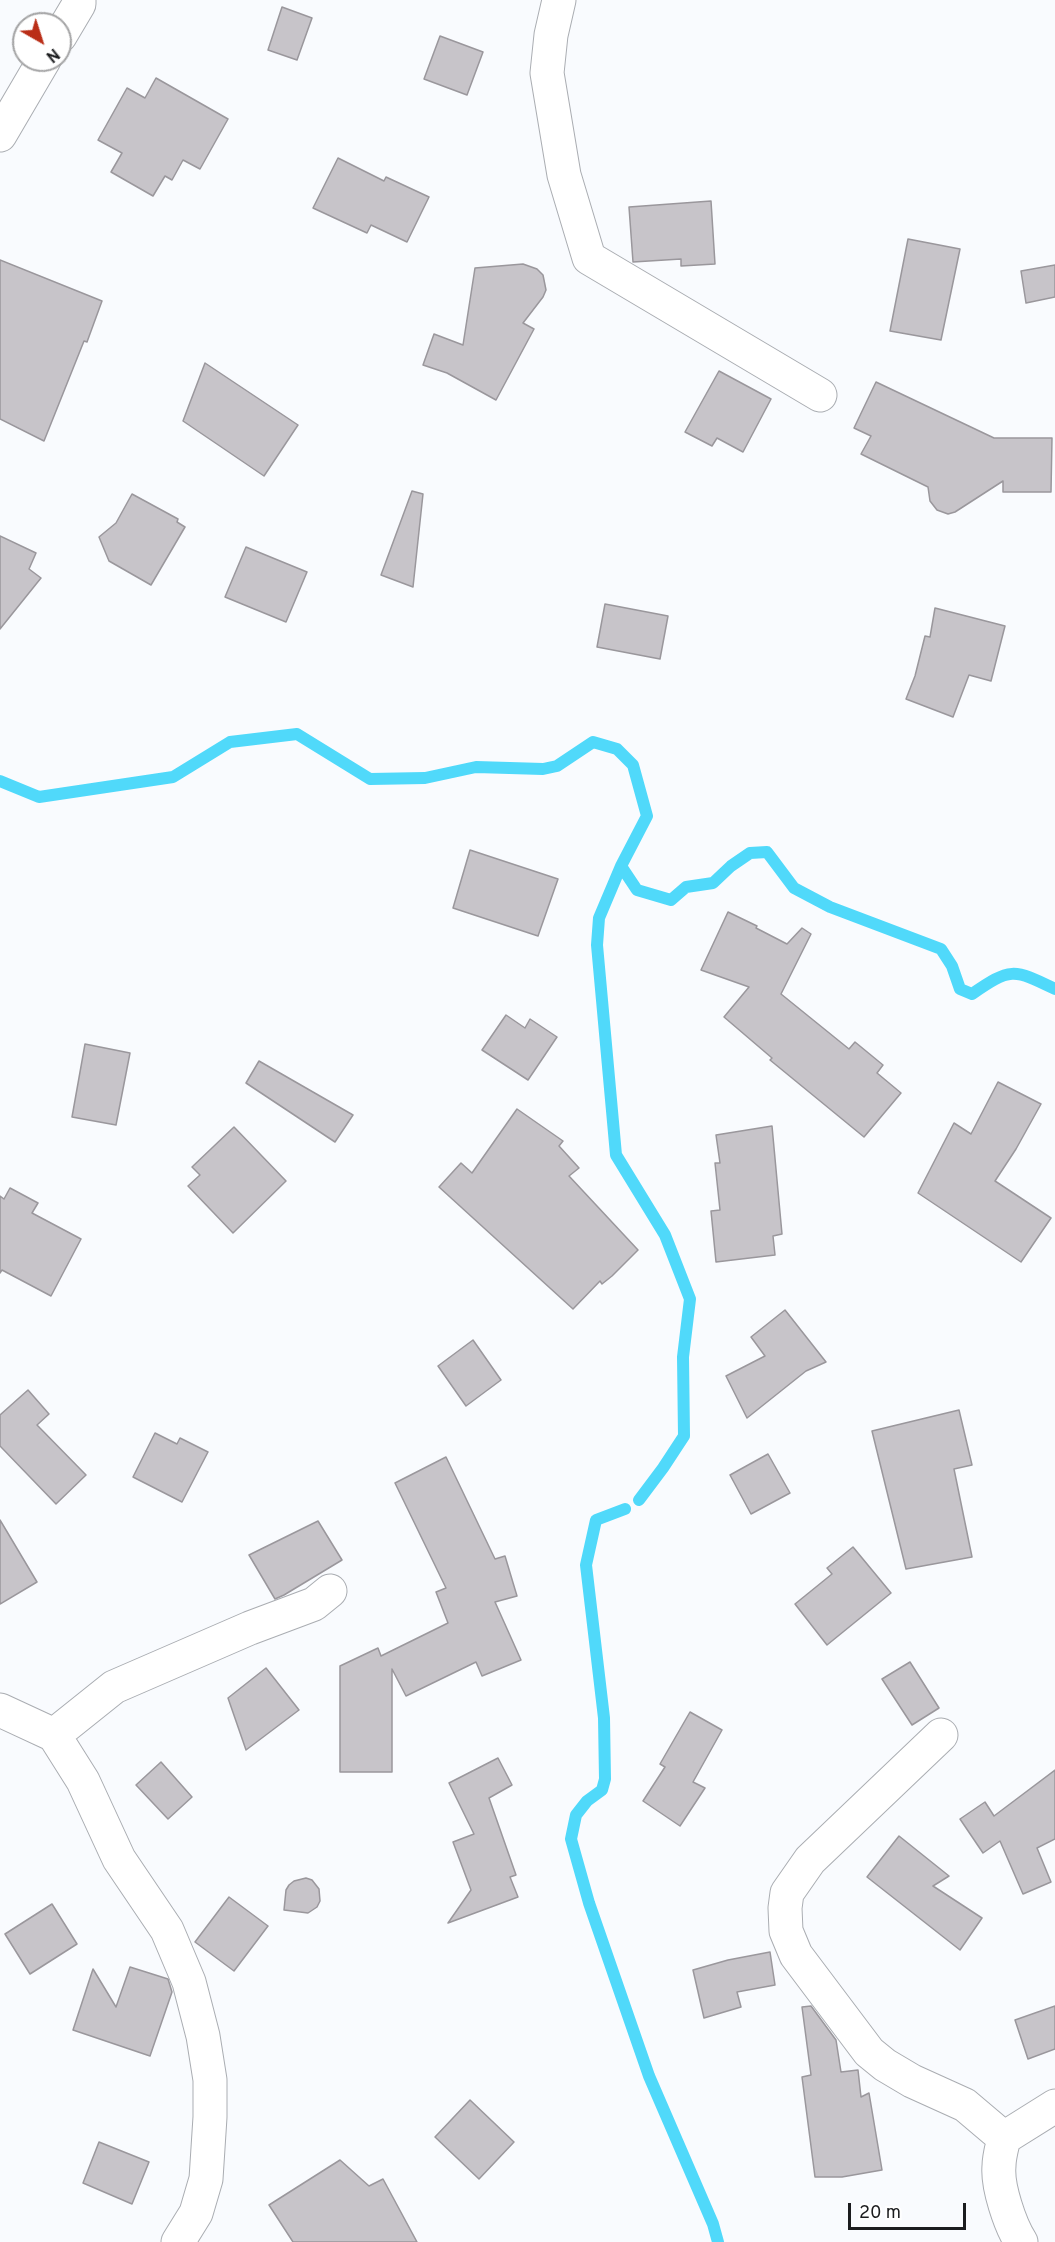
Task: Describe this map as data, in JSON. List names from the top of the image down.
{
  "scale_bar": "20 m",
  "north": "bottom right"
}
